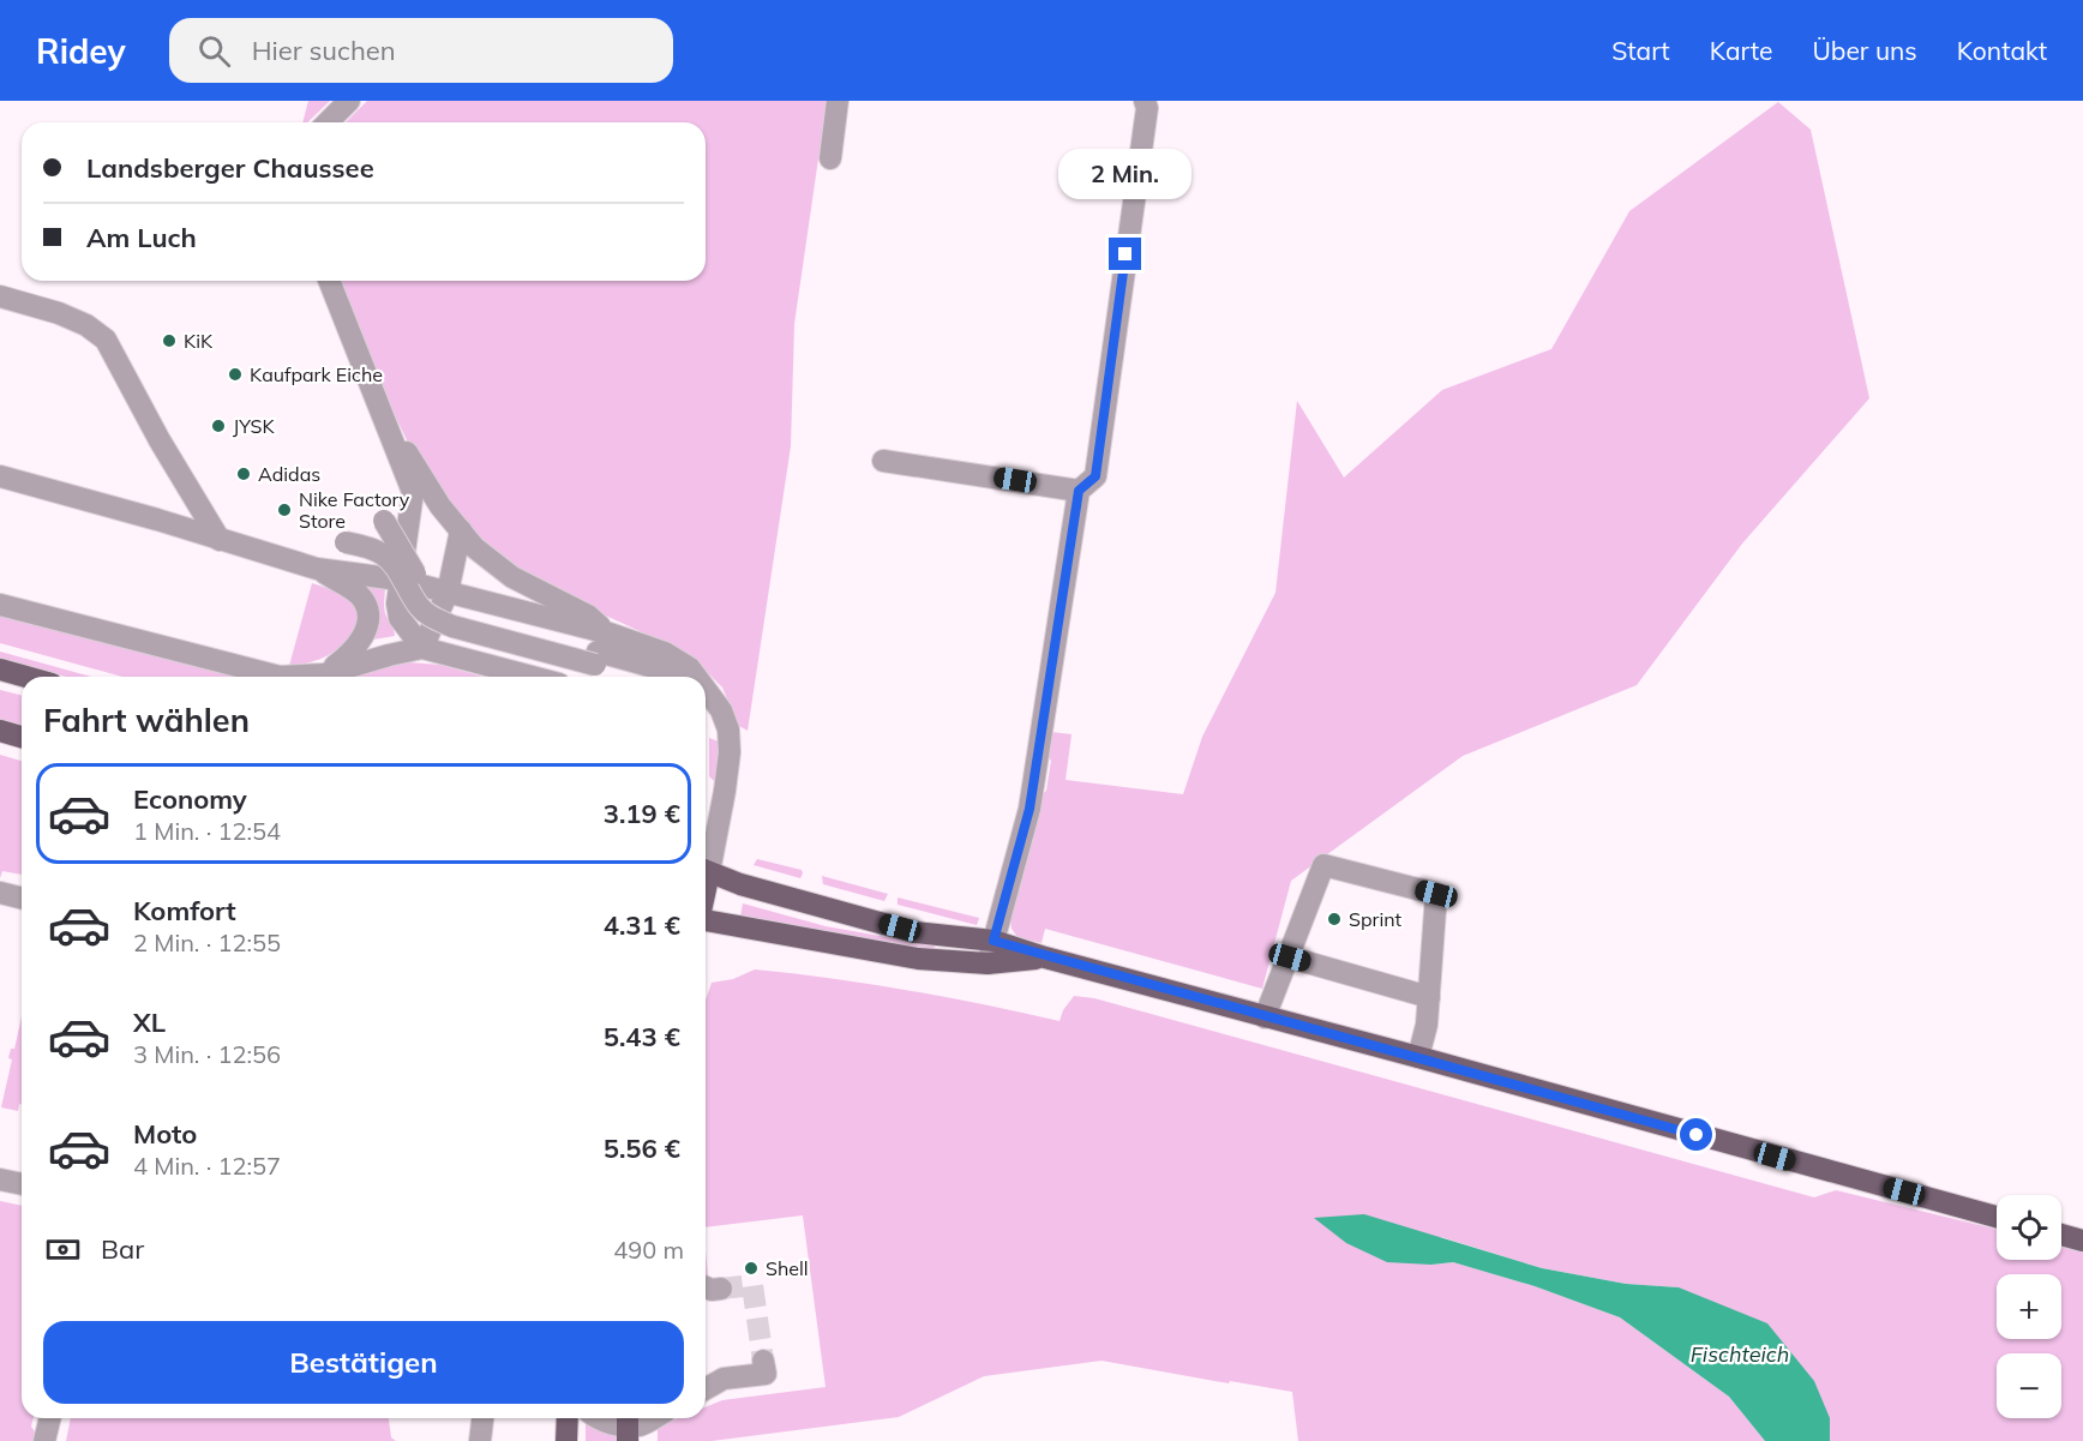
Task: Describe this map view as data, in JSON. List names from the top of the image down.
{
  "water": ["Fischteich"],
  "places": [
    "KiK",
    "Kaufpark Eiche",
    "JYSK",
    "Adidas",
    "Nike Factory Store",
    "Sprint",
    "Shell"
  ],
  "page": {
    "header": "Ridey",
    "search": "Hier suchen",
    "nav": [
      "Start",
      "Karte",
      "Über uns",
      "Kontakt"
    ],
    "banner": ["Landsberger Chaussee", "Am Luch"],
    "bubble": "2 Min.",
    "heading": "Fahrt wählen",
    "list": [
      {
        "name": "Economy",
        "note": "1 Min. · 12:54",
        "value": "3.19 €"
      },
      {
        "name": "Komfort",
        "note": "2 Min. · 12:55",
        "value": "4.31 €"
      },
      {
        "name": "XL",
        "note": "3 Min. · 12:56",
        "value": "5.43 €"
      },
      {
        "name": "Moto",
        "note": "4 Min. · 12:57",
        "value": "5.56 €"
      }
    ],
    "map_buttons": ["+", "−"],
    "pay": ["Bar", "490 m"],
    "buttons": "Bestätigen"
  }
}
